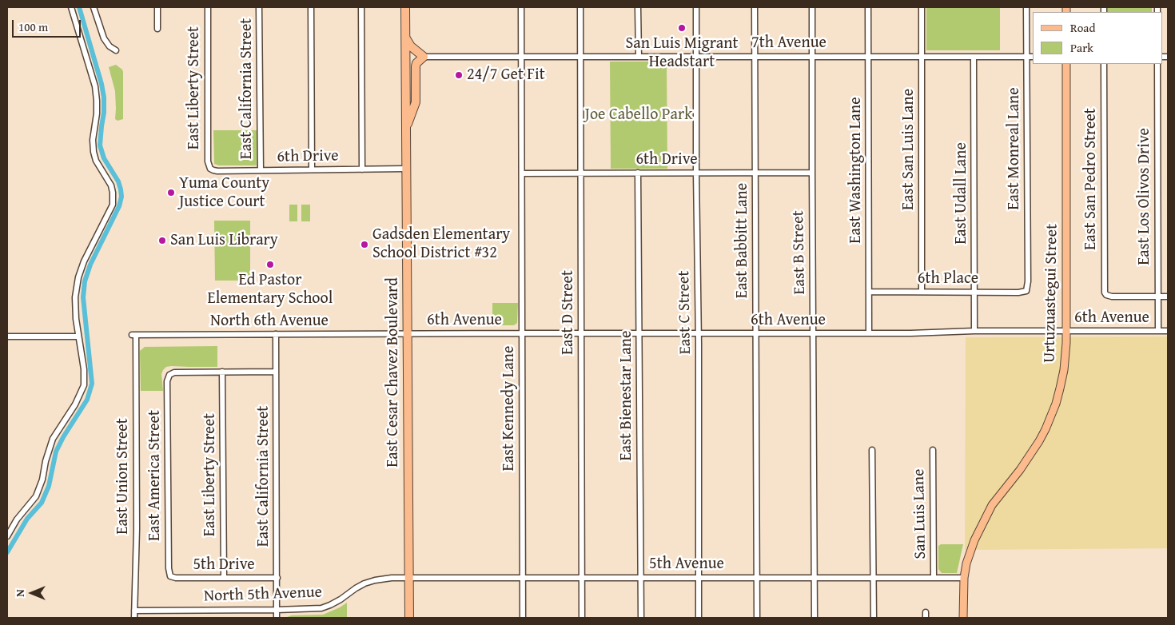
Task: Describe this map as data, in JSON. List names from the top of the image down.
{
  "streets": {
    "highway": ["East Cesar Chavez Boulevard"],
    "main road": ["Urtuzuastegui Street"],
    "street": [
      "7th Avenue",
      "East Liberty Street",
      "East California Street",
      "East Monreal Lane",
      "East San Luis Lane",
      "6th Drive",
      "East Washington Lane",
      "East San Pedro Street",
      "East Udall Lane",
      "East Los Olivos Drive",
      "East Babbitt Lane",
      "East B Street",
      "6th Place",
      "East D Street",
      "East C Street",
      "6th Avenue",
      "North 6th Avenue",
      "East Bienestar Lane",
      "East Kennedy Lane",
      "East America Street",
      "East Union Street",
      "San Luis Lane",
      "5th Avenue",
      "5th Drive",
      "North 5th Avenue"
    ]
  },
  "crossings": [
    ["7th Avenue", "East Monreal Lane"],
    ["7th Avenue", "East San Luis Lane"],
    ["7th Avenue", "East Washington Lane"],
    ["7th Avenue", "East Udall Lane"],
    ["7th Avenue", "East Babbitt Lane"],
    ["7th Avenue", "East B Street"],
    ["7th Avenue", "East D Street"],
    ["7th Avenue", "East C Street"],
    ["7th Avenue", "East Kennedy Lane"],
    ["East Liberty Street", "6th Drive"],
    ["East Liberty Street", "East America Street"],
    ["East Liberty Street", "5th Drive"],
    ["East California Street", "6th Drive"],
    ["East California Street", "North 6th Avenue"],
    ["East California Street", "5th Drive"],
    ["East California Street", "North 5th Avenue"],
    ["East Monreal Lane", "6th Place"],
    ["East San Luis Lane", "6th Place"],
    ["6th Drive", "East Babbitt Lane"],
    ["6th Drive", "East B Street"],
    ["6th Drive", "East D Street"],
    ["6th Drive", "East C Street"],
    ["6th Drive", "East Cesar Chavez Boulevard"],
    ["6th Drive", "East Bienestar Lane"],
    ["6th Drive", "East Kennedy Lane"],
    ["East Washington Lane", "6th Place"],
    ["East Washington Lane", "6th Avenue"],
    ["East San Pedro Street", "East Los Olivos Drive"],
    ["East Udall Lane", "6th Place"],
    ["East Udall Lane", "6th Avenue"],
    ["East Los Olivos Drive", "6th Avenue"],
    ["East Babbitt Lane", "6th Avenue"],
    ["East Babbitt Lane", "5th Avenue"],
    ["East B Street", "6th Avenue"],
    ["East B Street", "5th Avenue"],
    ["Urtuzuastegui Street", "6th Avenue"],
    ["Urtuzuastegui Street", "5th Avenue"],
    ["East D Street", "6th Avenue"],
    ["East D Street", "5th Avenue"],
    ["East C Street", "6th Avenue"],
    ["East C Street", "5th Avenue"],
    ["6th Avenue", "North 6th Avenue"],
    ["6th Avenue", "East Cesar Chavez Boulevard"],
    ["6th Avenue", "East Bienestar Lane"],
    ["6th Avenue", "East Kennedy Lane"],
    ["North 6th Avenue", "East Cesar Chavez Boulevard"],
    ["North 6th Avenue", "East Union Street"],
    ["East Cesar Chavez Boulevard", "5th Avenue"],
    ["East Cesar Chavez Boulevard", "North 5th Avenue"],
    ["East Bienestar Lane", "5th Avenue"],
    ["East Kennedy Lane", "5th Avenue"],
    ["East America Street", "5th Drive"],
    ["East Union Street", "North 5th Avenue"],
    ["San Luis Lane", "5th Avenue"],
    ["5th Avenue", "North 5th Avenue"]
  ],
  "parks": ["Joe Cabello Park"],
  "places": [
    "San Luis Migrant Headstart",
    "24/7 Get Fit",
    "Yuma County Justice Court",
    "San Luis Library",
    "Gadsden Elementary School District #32",
    "Ed Pastor Elementary School"
  ],
  "legend": ["Road", "Park"],
  "scale_bar": "100 m",
  "north": "left"
}
